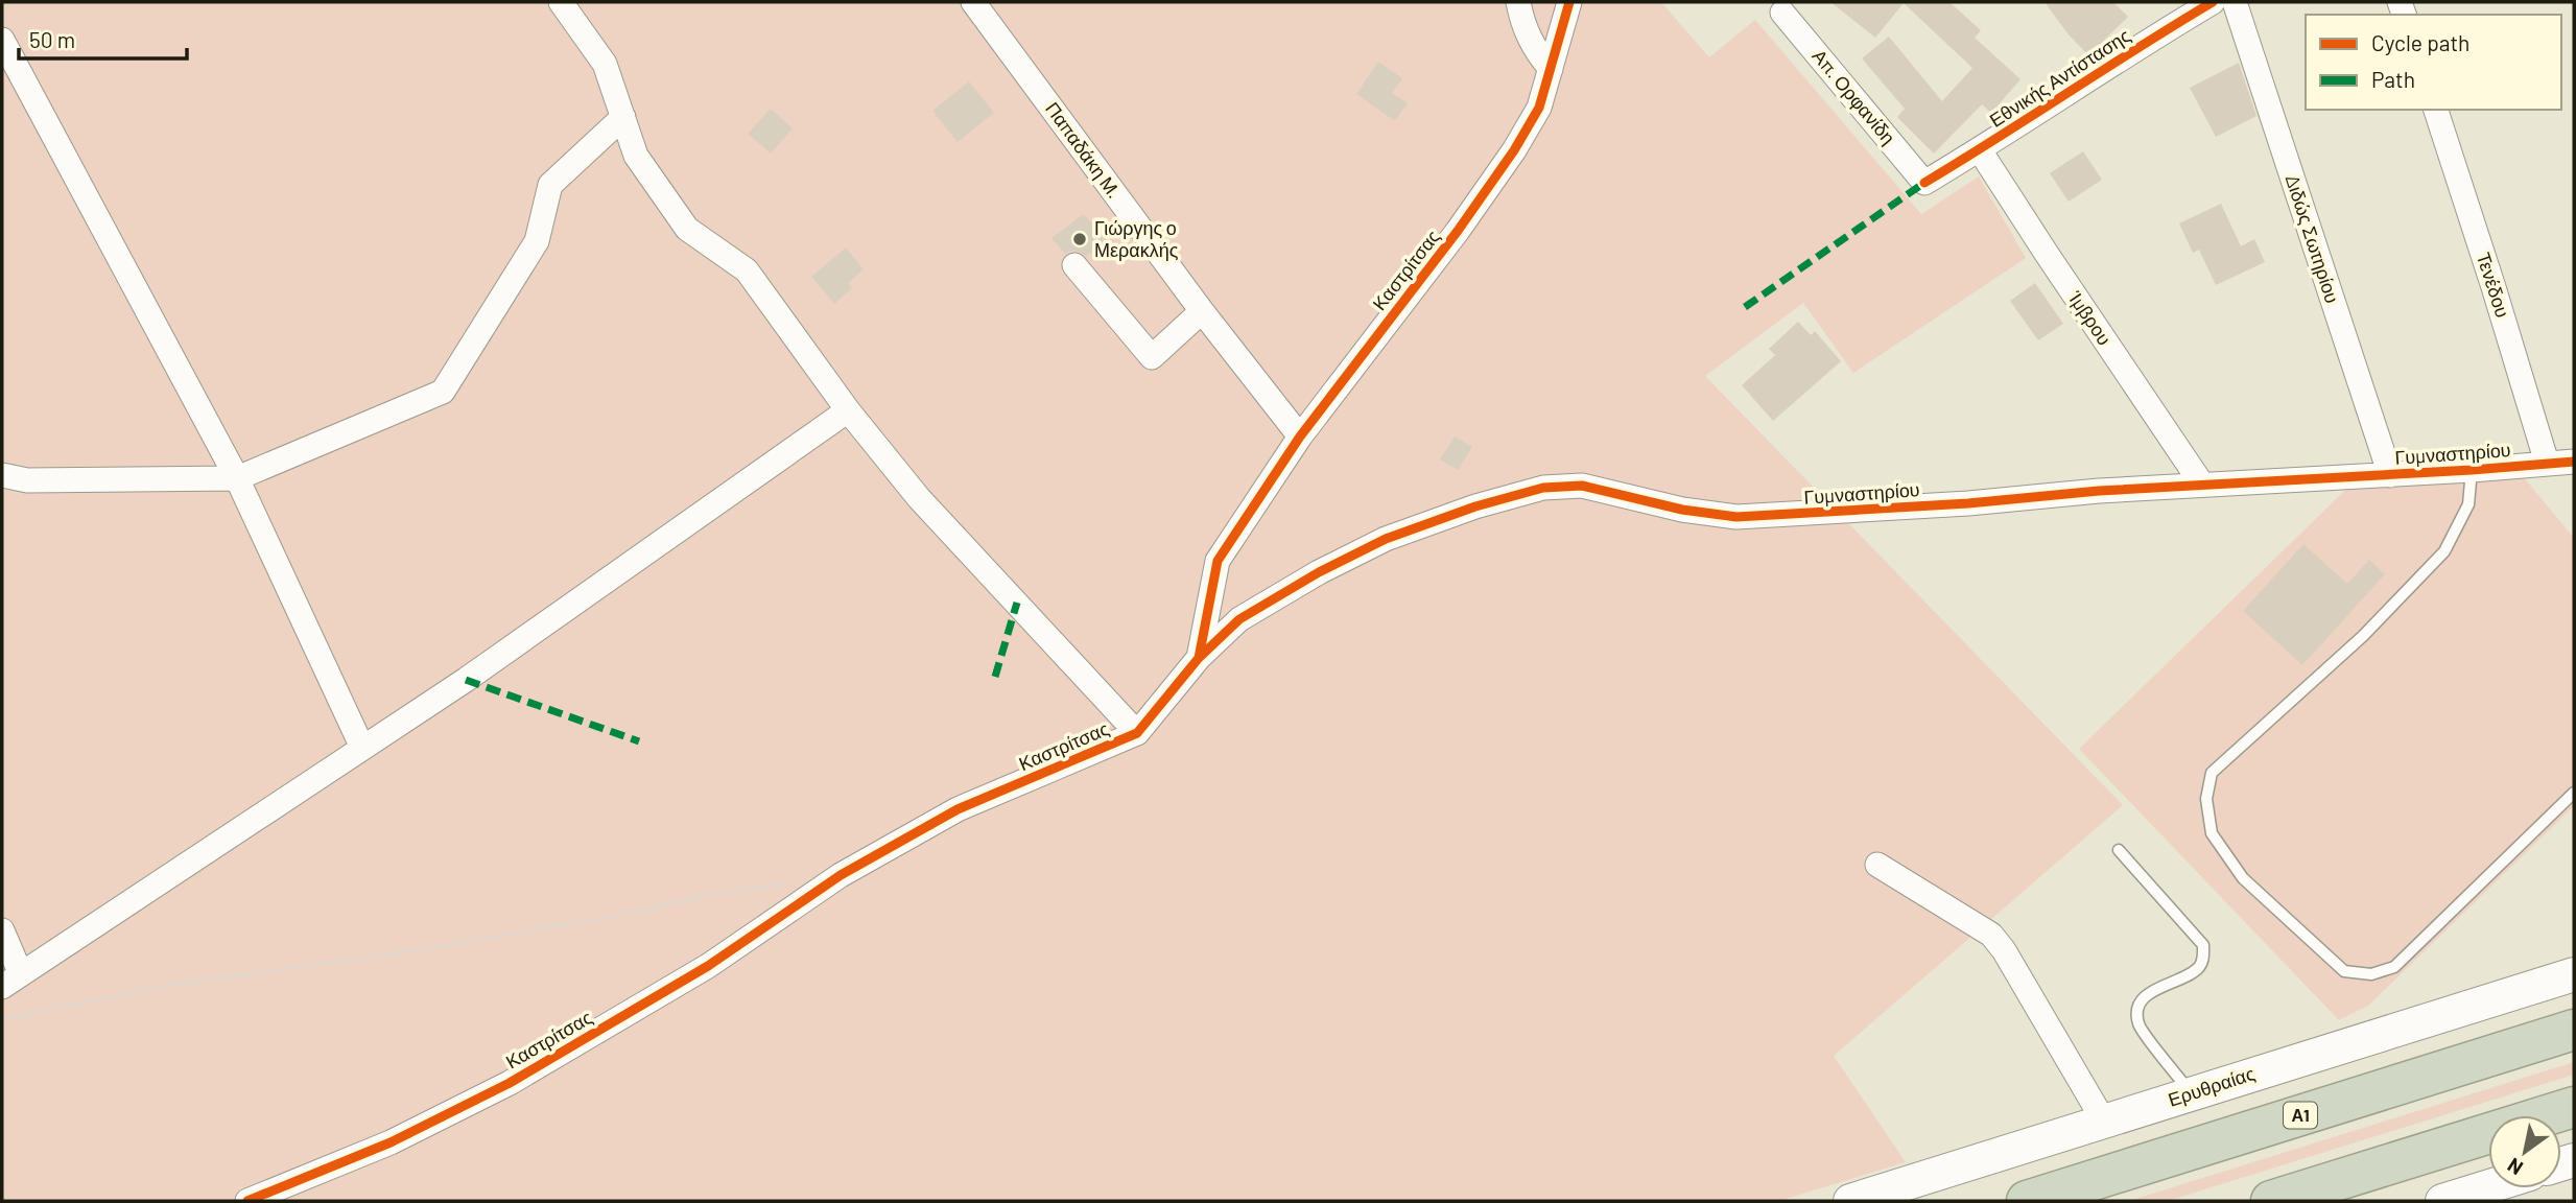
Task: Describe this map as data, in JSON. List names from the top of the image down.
{
  "streets": {
    "highway": ["Α1"],
    "main road": ["Ερυθραίας"],
    "street": [
      "Εθνικής Αντίστασης",
      "Απ. Ορφανίδη",
      "Παπαδάκη Μ.",
      "Διδώς Σωτηρίου",
      "Καστρίτσας",
      "Τενέδου",
      "Ίμβρου",
      "Γυμναστηρίου"
    ]
  },
  "crossings": [
    ["Εθνικής Αντίστασης", "Απ. Ορφανίδη"],
    ["Εθνικής Αντίστασης", "Ίμβρου"],
    ["Παπαδάκη Μ.", "Καστρίτσας"],
    ["Διδώς Σωτηρίου", "Γυμναστηρίου"],
    ["Καστρίτσας", "Γυμναστηρίου"],
    ["Τενέδου", "Γυμναστηρίου"],
    ["Ίμβρου", "Γυμναστηρίου"]
  ],
  "places": ["Γιώργης ο Μερακλής"],
  "legend": ["Cycle path", "Path"],
  "scale_bar": "50 m",
  "north": "bottom left"
}
